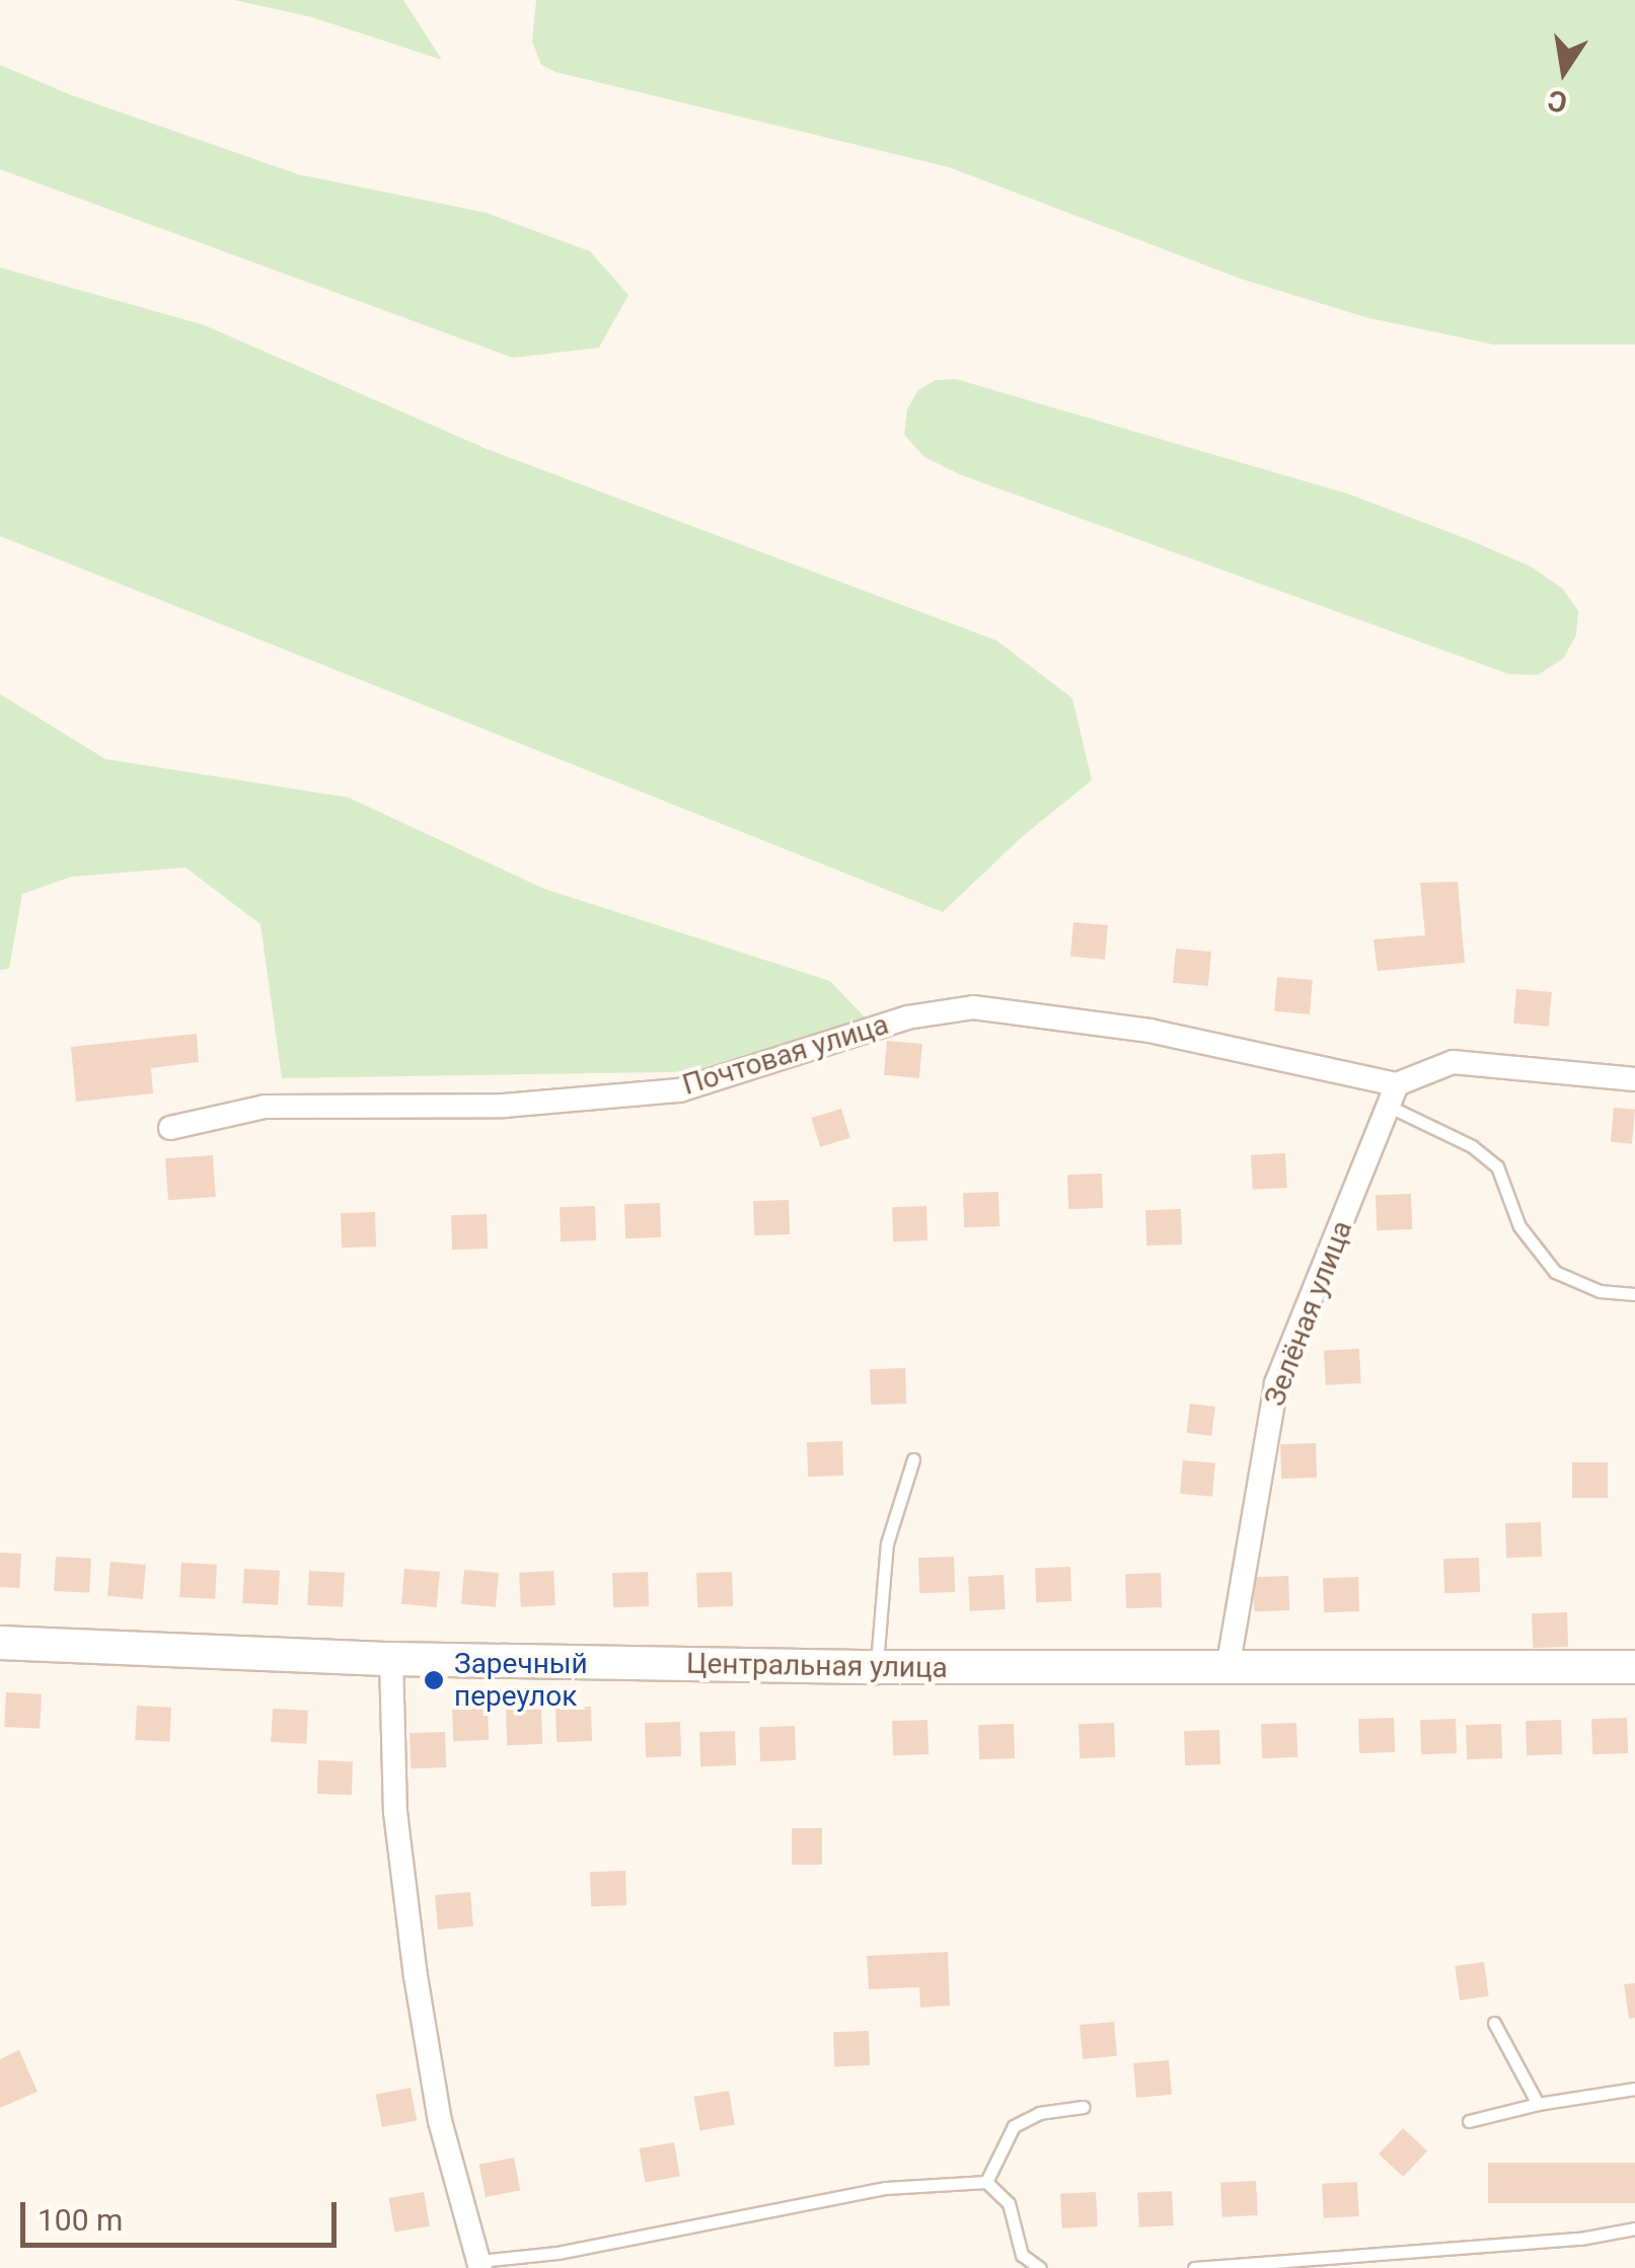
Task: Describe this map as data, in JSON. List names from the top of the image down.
{
  "streets": {
    "street": ["Почтовая улица", "Зелёная улица", "Центральная улица"]
  },
  "crossings": [
    ["Почтовая улица", "Зелёная улица"],
    ["Зелёная улица", "Центральная улица"]
  ],
  "places": ["Заречный переулок"],
  "scale_bar": "100 m",
  "north": "bottom"
}
